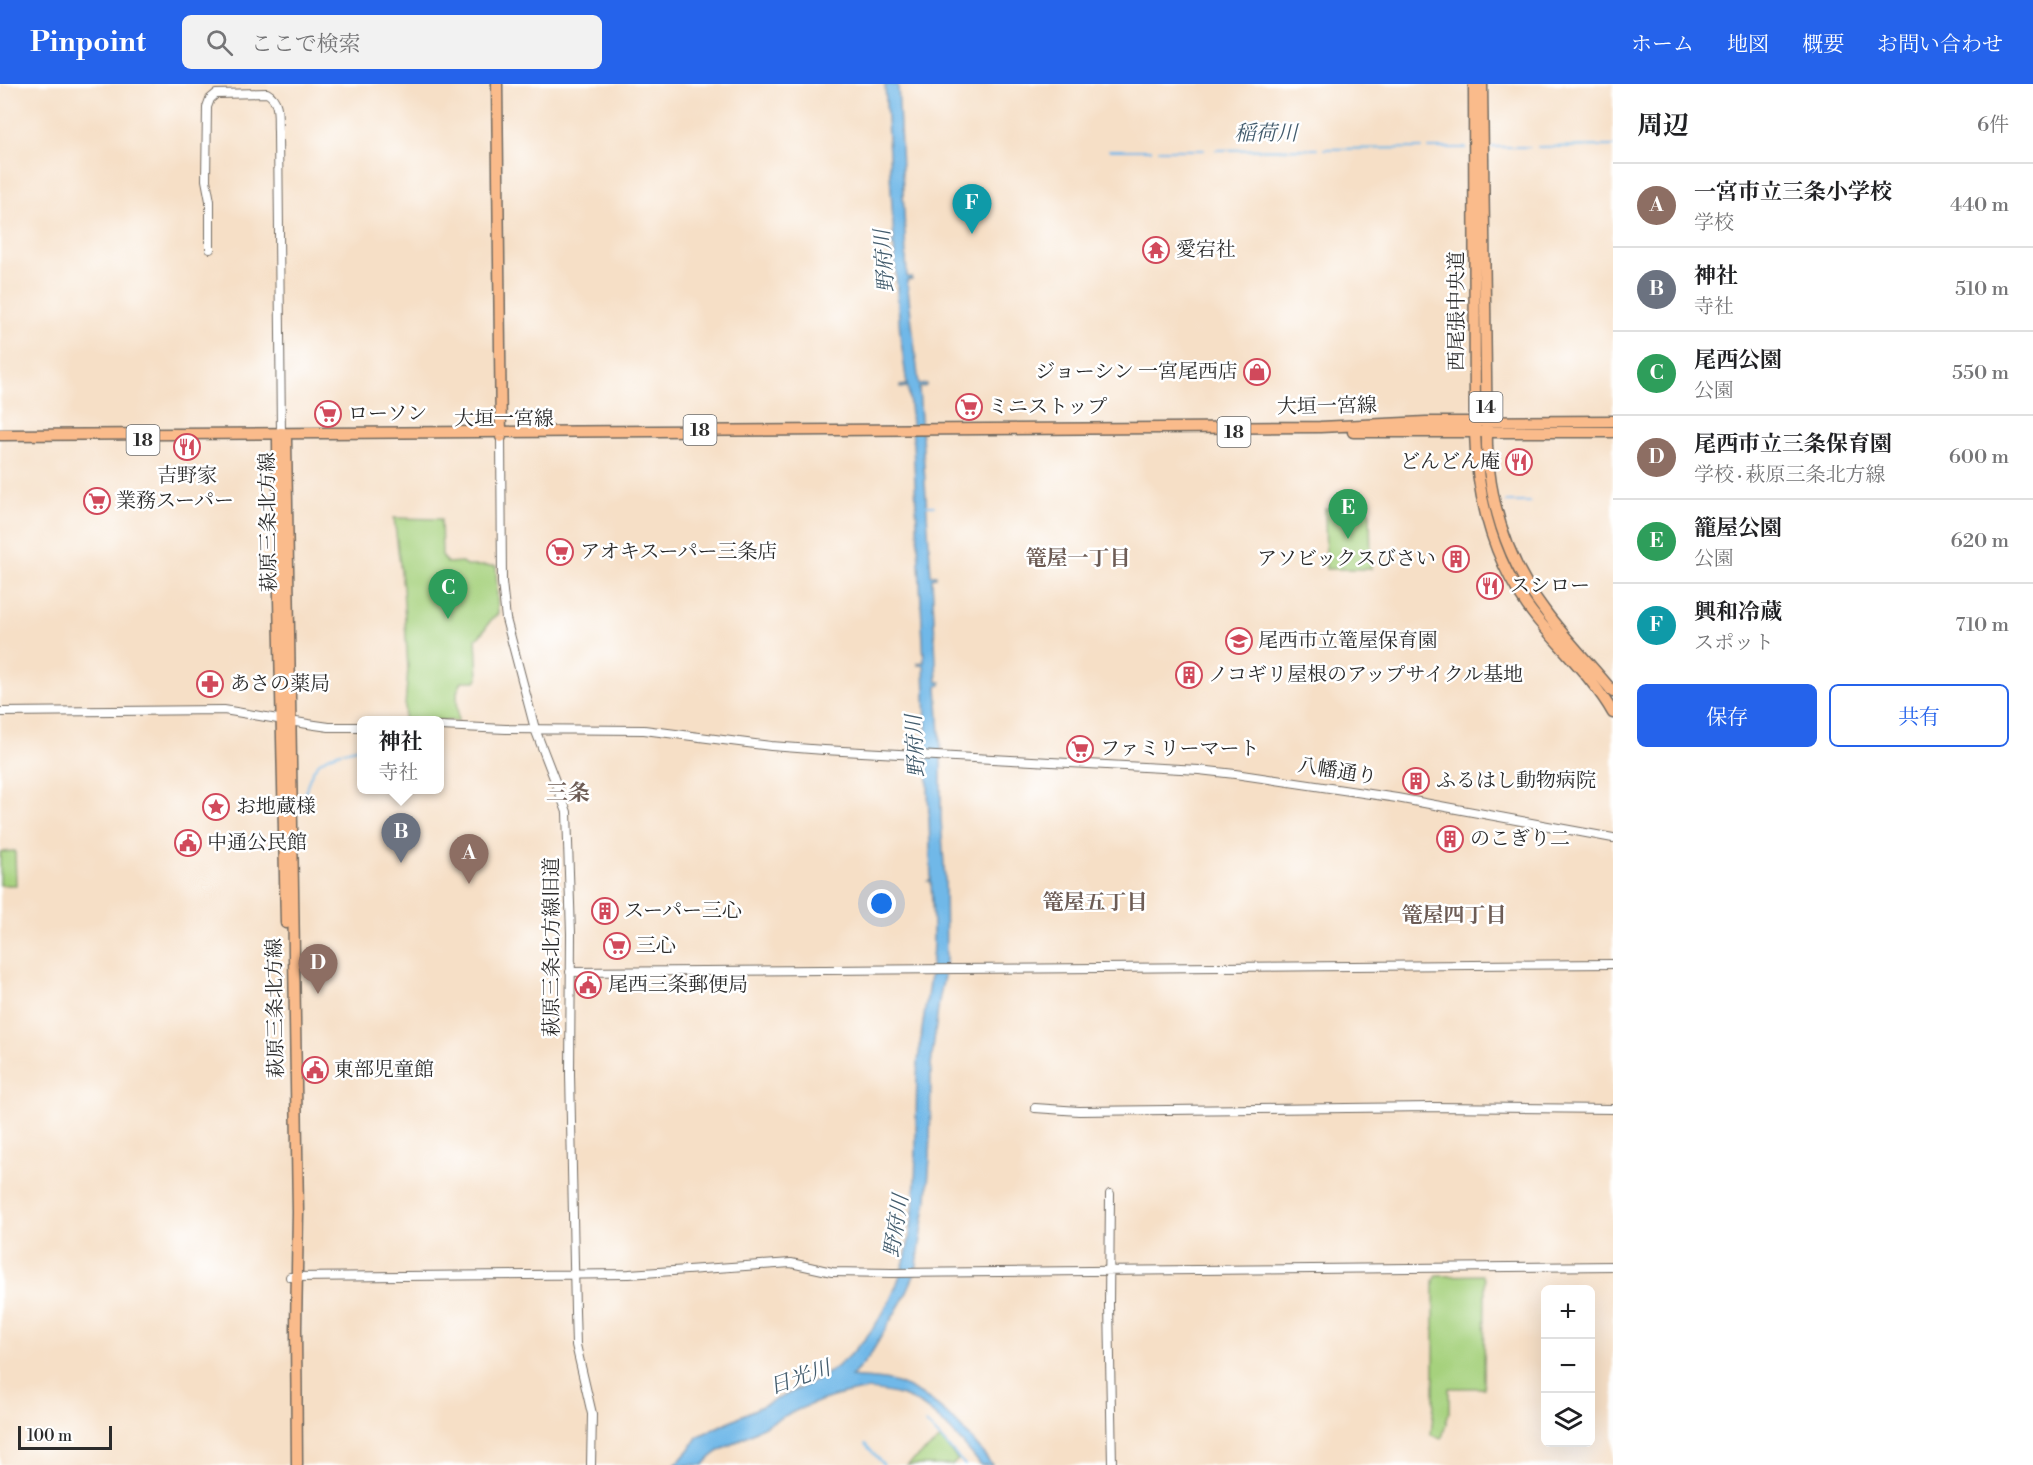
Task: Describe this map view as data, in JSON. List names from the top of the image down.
{
  "streets": {
    "main road": [
      "西尾張中央道",
      "大垣一宮線",
      "14",
      "18",
      "萩原三条北方線"
    ],
    "street": ["八幡通り", "萩原三条北方線旧道"]
  },
  "crossings": [
    ["西尾張中央道", "大垣一宮線"],
    ["大垣一宮線", "萩原三条北方線"],
    ["大垣一宮線", "萩原三条北方線旧道"],
    ["八幡通り", "萩原三条北方線旧道"]
  ],
  "districts": [
    "篭屋一丁目",
    "三条",
    "篭屋五丁目",
    "篭屋四丁目"
  ],
  "water": ["稲荷川", "野府川", "日光川"],
  "places": {
    "temple": ["愛宕社"],
    "shop": ["ジョーシン 一宮尾西店"],
    "supermarket": [
      "ミニストップ",
      "ローソン",
      "業務スーパー",
      "アオキスーパー三条店",
      "ファミリーマート",
      "三心"
    ],
    "restaurant": ["吉野家", "どんどん庵", "スシロー"],
    "building": [
      "アソビックスびさい",
      "ノコギリ屋根のアップサイクル基地",
      "ふるはし動物病院",
      "のこぎり二",
      "スーパー三心"
    ],
    "school or university": ["尾西市立篭屋保育園"],
    "pharmacy": ["あさの薬局"],
    "place": ["お地蔵様"],
    "public building": ["中通公民館", "尾西三条郵便局", "東部児童館"]
  },
  "scale_bar": "100 m",
  "page": {
    "header": "Pinpoint",
    "search": "ここで検索",
    "nav": [
      "ホーム",
      "地図",
      "概要",
      "お問い合わせ"
    ],
    "heading": ["周辺", "6件"],
    "list": [
      {
        "mark": "A",
        "name": "一宮市立三条小学校",
        "note": "学校",
        "value": "440 m"
      },
      {
        "mark": "B",
        "name": "神社",
        "note": "寺社",
        "value": "510 m"
      },
      {
        "mark": "C",
        "name": "尾西公園",
        "note": "公園",
        "value": "550 m"
      },
      {
        "mark": "D",
        "name": "尾西市立三条保育園",
        "note": "学校 · 萩原三条北方線",
        "value": "600 m"
      },
      {
        "mark": "E",
        "name": "籠屋公園",
        "note": "公園",
        "value": "620 m"
      },
      {
        "mark": "F",
        "name": "興和冷蔵",
        "note": "スポット",
        "value": "710 m"
      }
    ],
    "pins": [
      "F",
      "E",
      "C",
      "B",
      "A",
      "D"
    ],
    "buttons": ["保存", "共有"],
    "popup": ["神社", "寺社"],
    "map_buttons": ["+", "−"],
    "scale": "100 m"
  }
}
